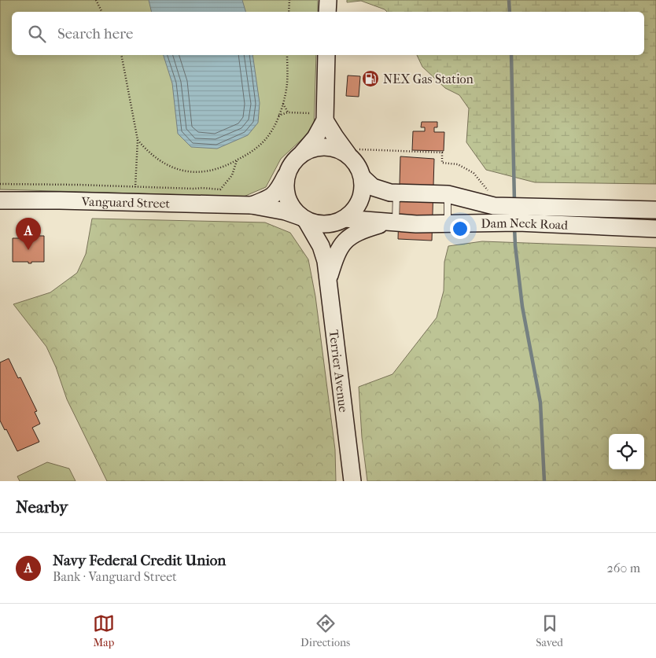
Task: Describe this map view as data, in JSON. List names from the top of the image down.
{
  "streets": {
    "main road": ["Vanguard Street", "Dam Neck Road", "Terrier Avenue"]
  },
  "crossings": [
    ["Vanguard Street", "Dam Neck Road"],
    ["Vanguard Street", "Terrier Avenue"],
    ["Dam Neck Road", "Terrier Avenue"]
  ],
  "places": {
    "fuel station": ["NEX Gas Station"]
  },
  "page": {
    "search": "Search here",
    "pins": "A",
    "heading": "Nearby",
    "list": [
      {
        "mark": "A",
        "name": "Navy Federal Credit Union",
        "note": "Bank · Vanguard Street",
        "value": "260 m"
      }
    ],
    "nav": ["Map", "Directions", "Saved"]
  }
}
